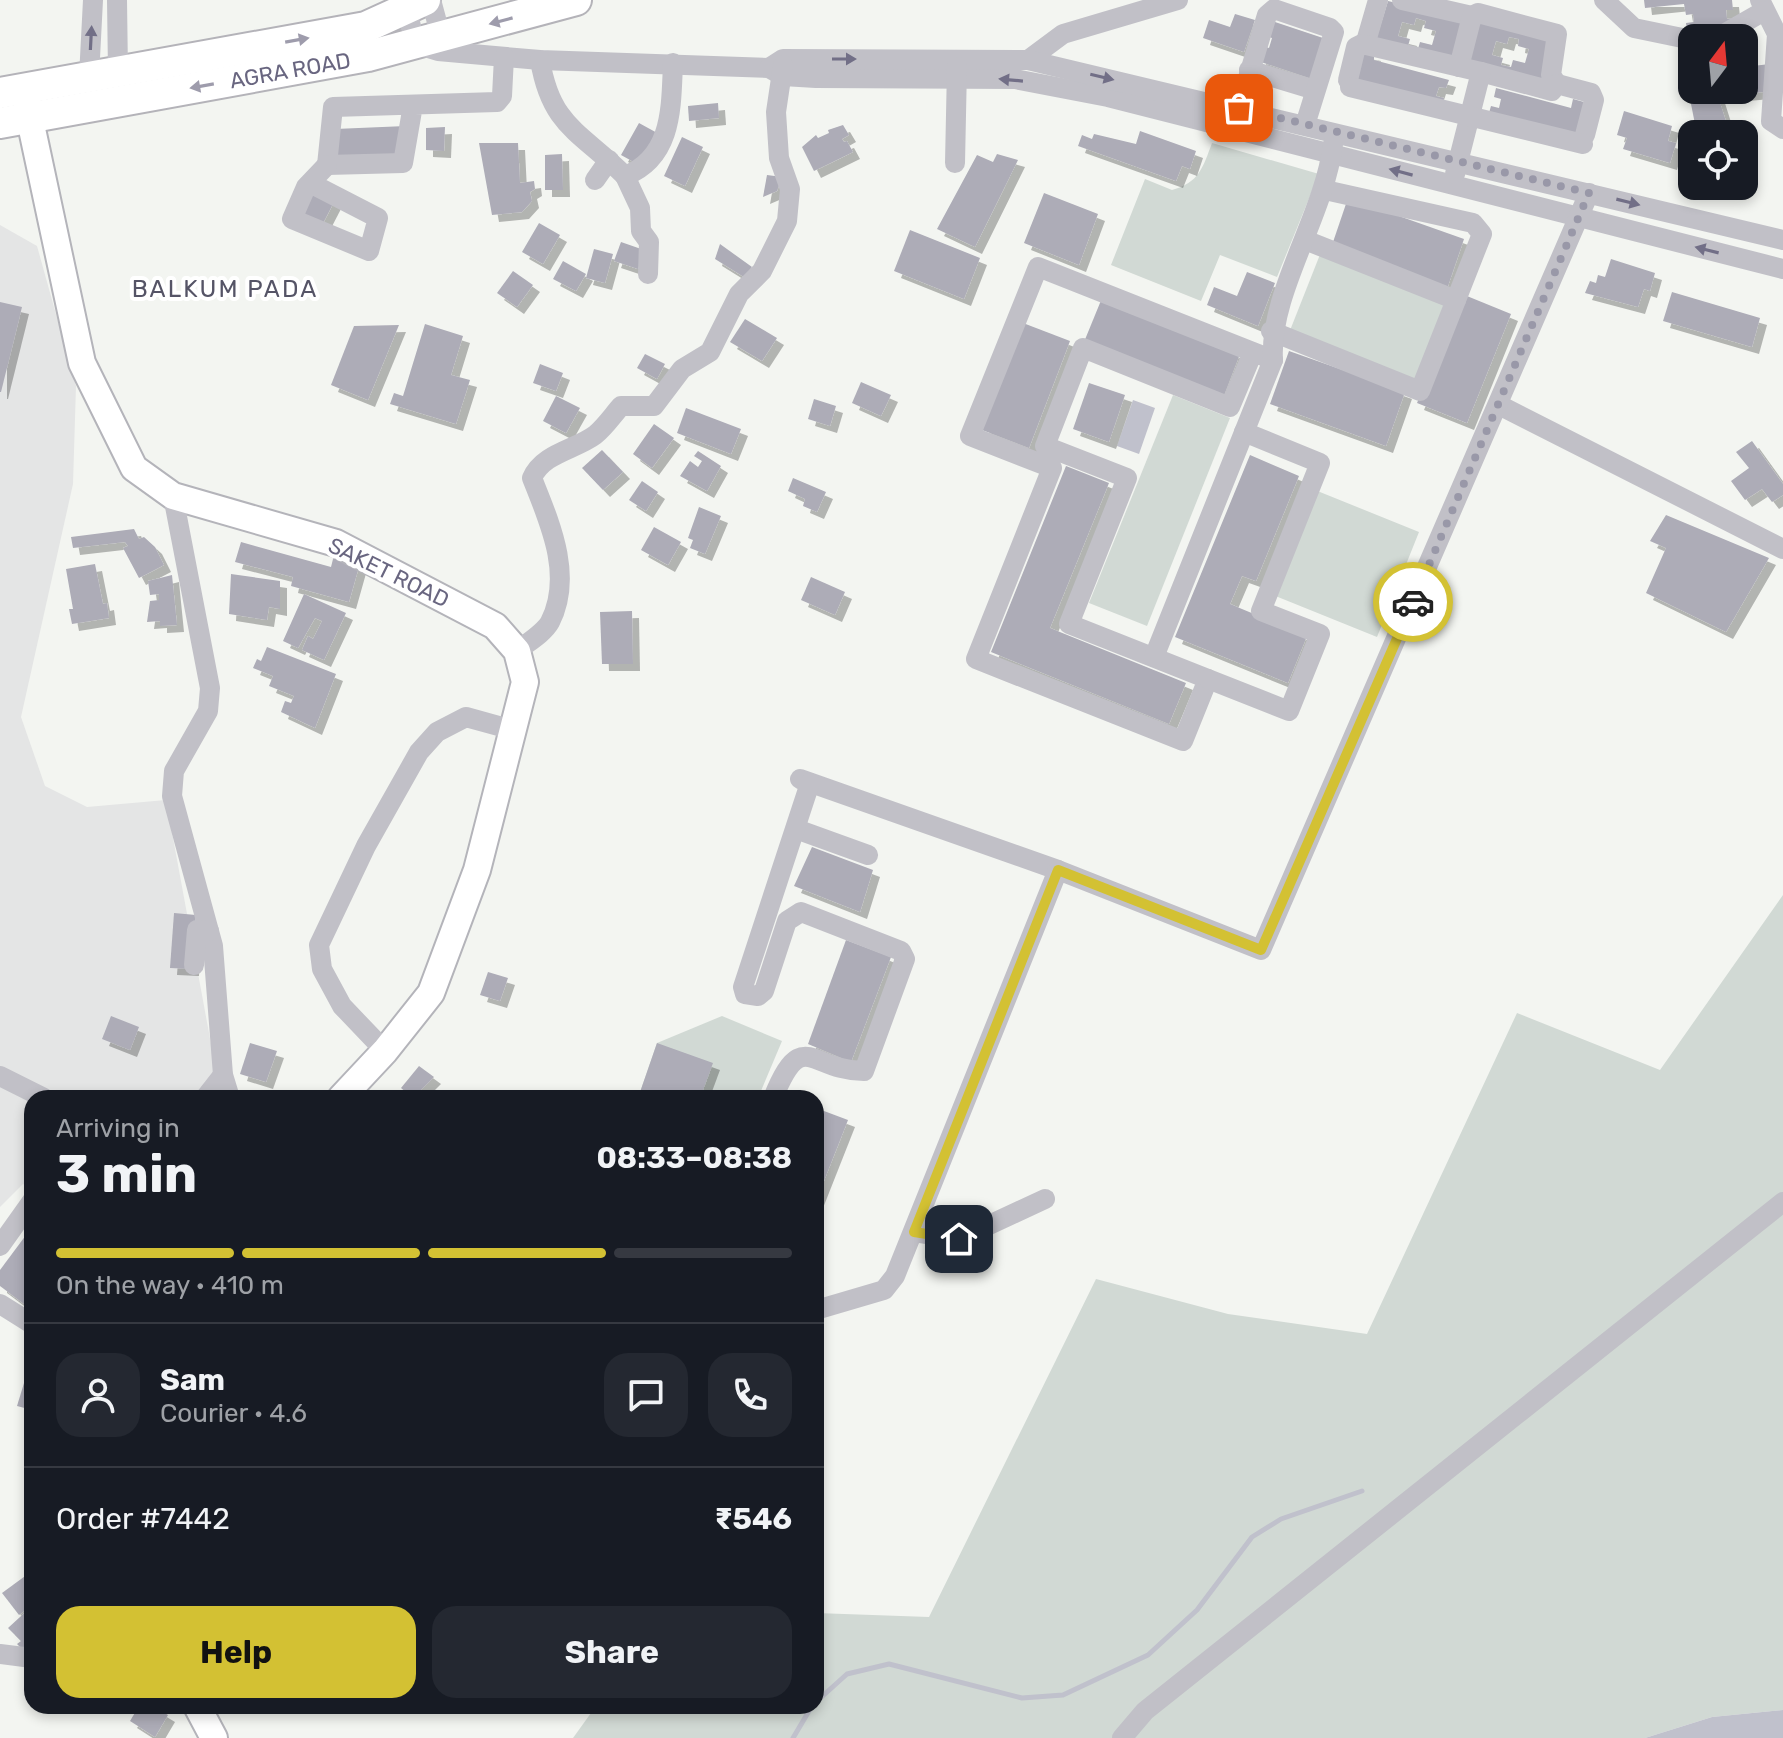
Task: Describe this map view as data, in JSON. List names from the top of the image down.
{
  "streets": {
    "highway": ["AGRA ROAD"],
    "main road": ["SAKET ROAD"]
  },
  "crossings": [
    ["AGRA ROAD", "SAKET ROAD"]
  ],
  "districts": ["BALKUM PADA"],
  "north": "top",
  "page": {
    "heading": ["3 min", "Arriving in", "08:33–08:38"],
    "panel": [
      "Sam",
      "Courier · 4.6",
      "Order #7442",
      "₹546"
    ],
    "bar": "On the way · 410 m",
    "buttons": ["Help", "Share"]
  }
}
